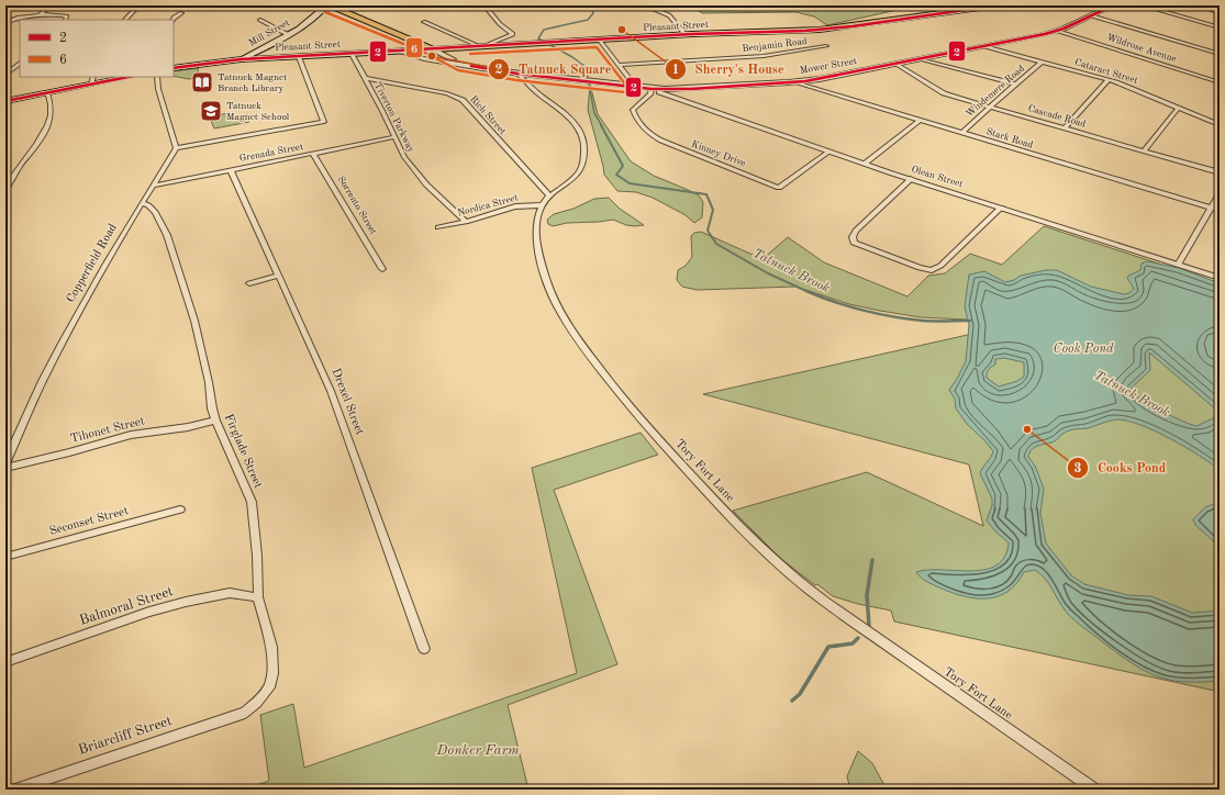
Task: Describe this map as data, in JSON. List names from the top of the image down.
{
  "streets": {
    "main road": ["Pleasant Street", "Mill Street"],
    "street": [
      "Benjamin Road",
      "Wildrose Avenue",
      "Mower Street",
      "Cataract Street",
      "Windemere Road",
      "Rich Street",
      "Cascade Road",
      "Tiverton Parkway",
      "Stark Road",
      "Grenada Street",
      "Kinney Drive",
      "Olean Street",
      "Sorrento Street",
      "Nordica Street",
      "Copperfield Road",
      "Drexel Street",
      "Tihonet Street",
      "Firglade Street",
      "Tory Fort Lane",
      "Seconset Street",
      "Balmoral Street",
      "Briarcliff Street"
    ]
  },
  "crossings": [
    ["Pleasant Street", "Mill Street"],
    ["Pleasant Street", "Mower Street"],
    ["Pleasant Street", "Tiverton Parkway"],
    ["Wildrose Avenue", "Mower Street"],
    ["Mower Street", "Cataract Street"],
    ["Mower Street", "Cascade Road"],
    ["Mower Street", "Stark Road"],
    ["Mower Street", "Kinney Drive"],
    ["Mower Street", "Olean Street"],
    ["Cataract Street", "Windemere Road"],
    ["Windemere Road", "Cascade Road"],
    ["Windemere Road", "Stark Road"],
    ["Rich Street", "Tiverton Parkway"],
    ["Tiverton Parkway", "Grenada Street"],
    ["Tiverton Parkway", "Nordica Street"],
    ["Grenada Street", "Sorrento Street"],
    ["Grenada Street", "Copperfield Road"],
    ["Grenada Street", "Drexel Street"],
    ["Kinney Drive", "Olean Street"],
    ["Nordica Street", "Tory Fort Lane"],
    ["Copperfield Road", "Firglade Street"],
    ["Tihonet Street", "Firglade Street"],
    ["Firglade Street", "Balmoral Street"],
    ["Firglade Street", "Briarcliff Street"]
  ],
  "water": ["Tatnuck Brook", "Cook Pond"],
  "parks": ["Donker Farm"],
  "places": {
    "other": ["Sherry's House", "Tatnuck Square", "Cooks Pond"],
    "library": ["Tatnuck Magnet Branch Library"],
    "school or university": ["Tatnuck Magnet School"]
  },
  "lines": ["transit line 2", "transit line 6"],
  "legend": ["2", "6"]
}
